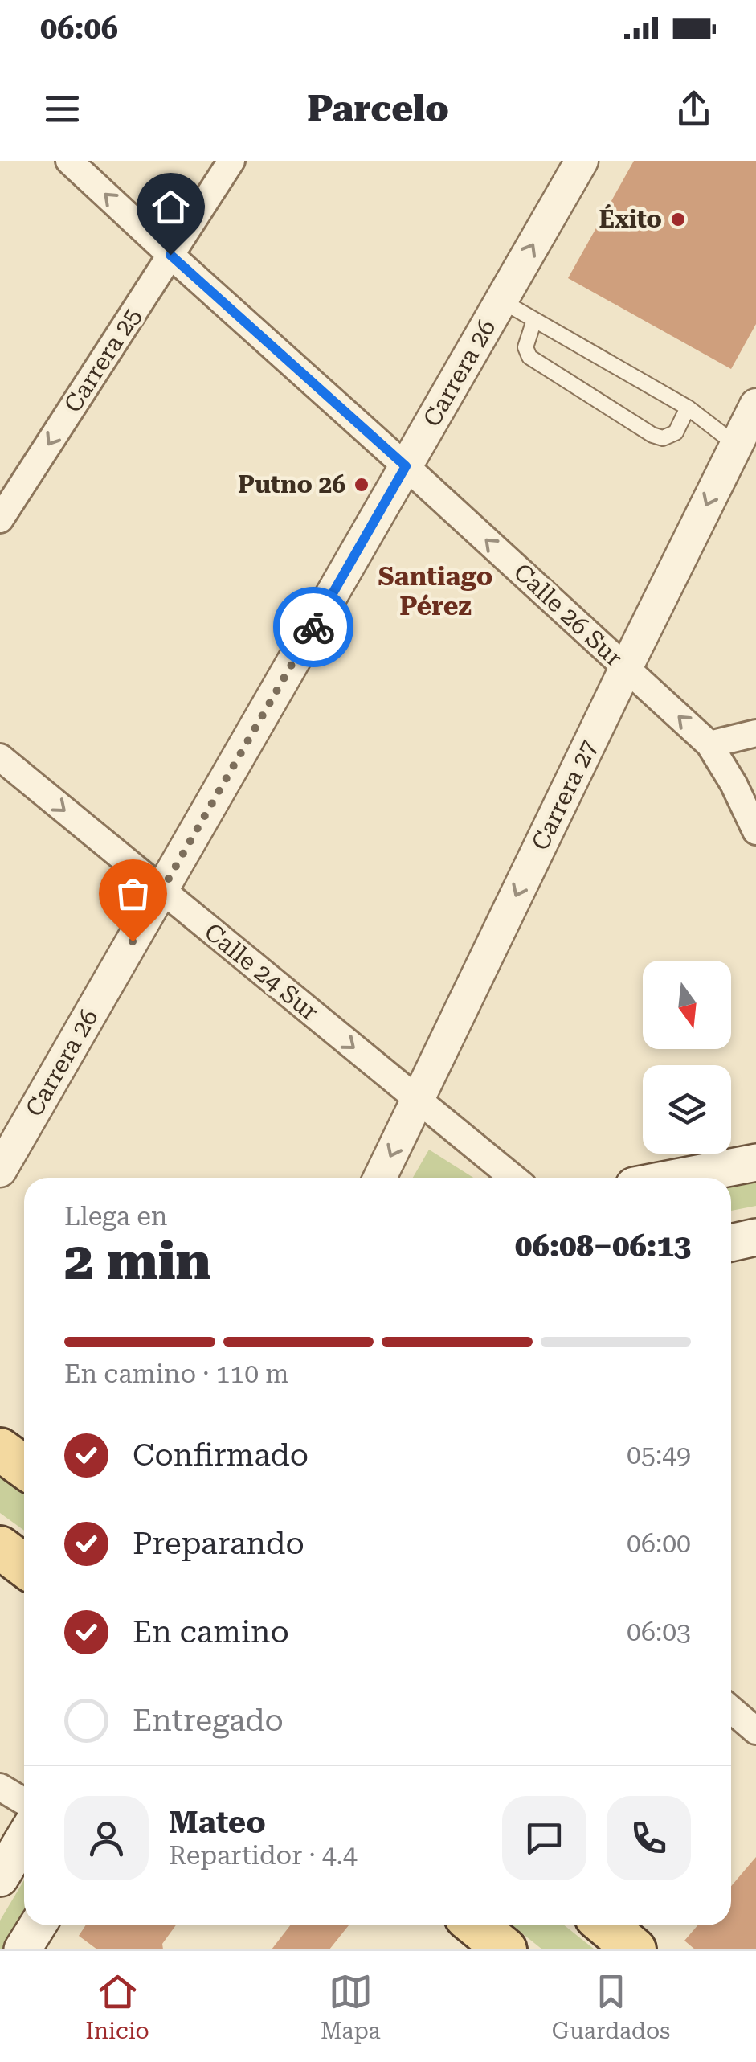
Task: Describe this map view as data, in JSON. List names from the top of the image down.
{
  "streets": {
    "street": [
      "Carrera 25",
      "Carrera 26",
      "Calle 26 Sur",
      "Carrera 27",
      "Calle 24 Sur"
    ]
  },
  "crossings": [
    ["Carrera 25", "Calle 26 Sur"],
    ["Carrera 26", "Calle 26 Sur"],
    ["Carrera 26", "Calle 24 Sur"],
    ["Calle 26 Sur", "Carrera 27"],
    ["Carrera 27", "Calle 24 Sur"]
  ],
  "one_way": [
    "Carrera 25",
    "Calle 26 Sur",
    "Carrera 27",
    "Calle 24 Sur"
  ],
  "districts": ["Santiago Pérez"],
  "places": ["Éxito", "Putno 26"],
  "north": "bottom",
  "page": {
    "status": "06:06",
    "header": "Parcelo",
    "heading": ["2 min", "Llega en", "06:08–06:13"],
    "panel": ["Mateo", "Repartidor · 4.4"],
    "bar": "En camino · 110 m",
    "list": [
      ["Confirmado", "05:49"],
      ["Preparando", "06:00"],
      ["En camino", "06:03"],
      "Entregado"
    ],
    "tabs": ["Inicio", "Mapa", "Guardados"]
  }
}
